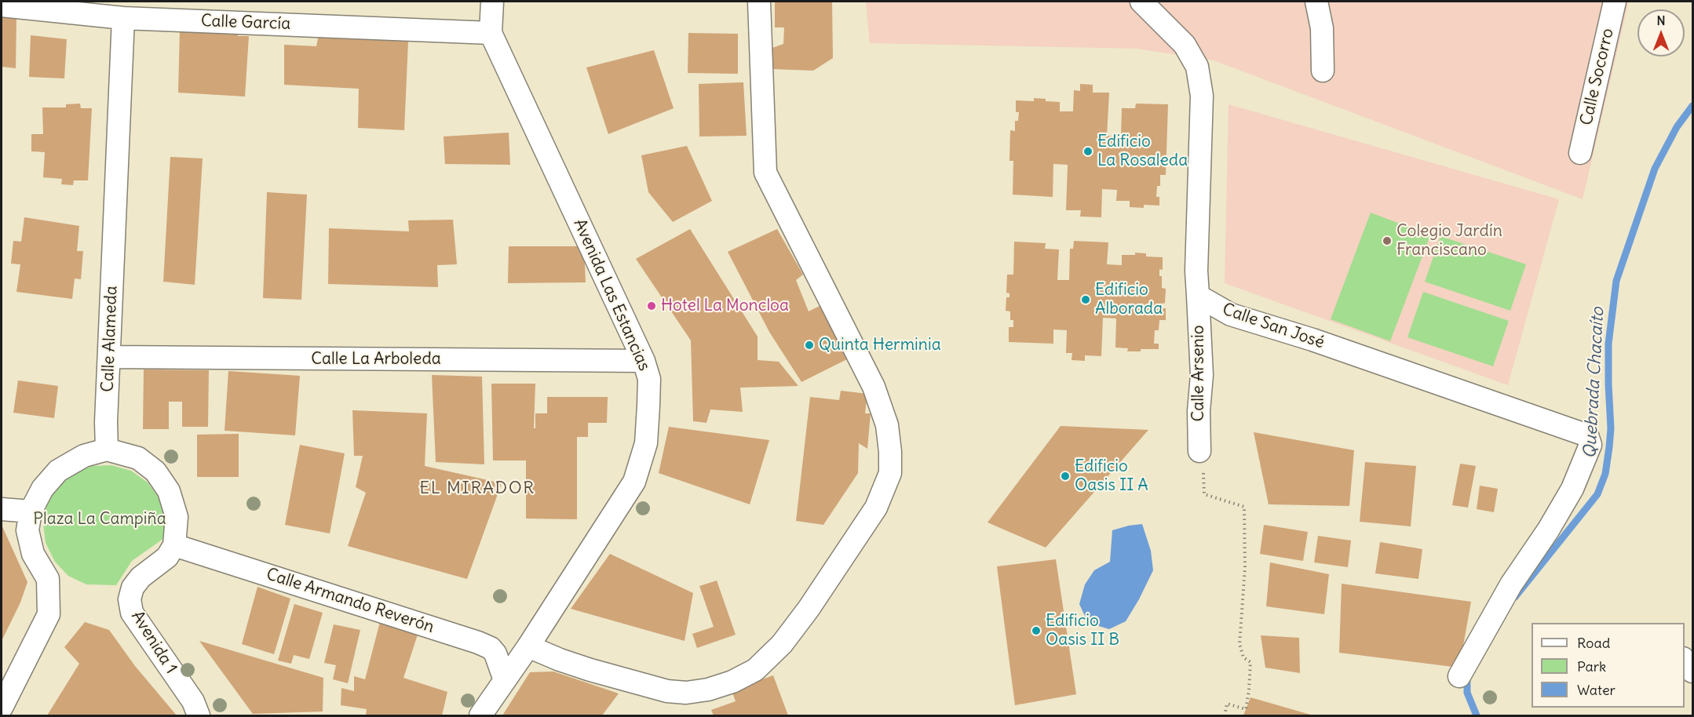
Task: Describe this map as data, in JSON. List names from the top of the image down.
{
  "streets": {
    "street": [
      "Calle García",
      "Calle Socorro",
      "Avenida Las Estancias",
      "Calle San José",
      "Calle Alameda",
      "Calle La Arboleda",
      "Calle Arsenio",
      "Calle Armando Reverón",
      "Avenida 1"
    ]
  },
  "crossings": [
    ["Calle García", "Avenida Las Estancias"],
    ["Calle García", "Calle Alameda"],
    ["Avenida Las Estancias", "Calle La Arboleda"],
    ["Avenida Las Estancias", "Calle Armando Reverón"],
    ["Calle San José", "Calle Arsenio"],
    ["Calle Alameda", "Calle La Arboleda"],
    ["Calle Armando Reverón", "Avenida 1"]
  ],
  "districts": ["EL MIRADOR"],
  "water": ["Quebrada Chacaíto"],
  "parks": ["Plaza La Campiña"],
  "places": [
    "Edificio La Rosaleda",
    "Colegio Jardín Franciscano",
    "Edificio Alborada",
    "Hotel La Moncloa",
    "Quinta Herminia",
    "Edificio Oasis II A",
    "Edificio Oasis II B"
  ],
  "legend": ["Road", "Park", "Water"],
  "north": "top"
}
